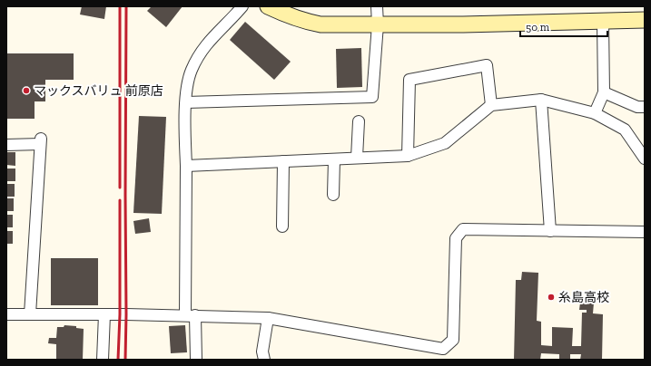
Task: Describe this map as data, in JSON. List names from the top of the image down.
{
  "places": ["マックスバリュ 前原店", "糸島高校"],
  "scale_bar": "50 m"
}
